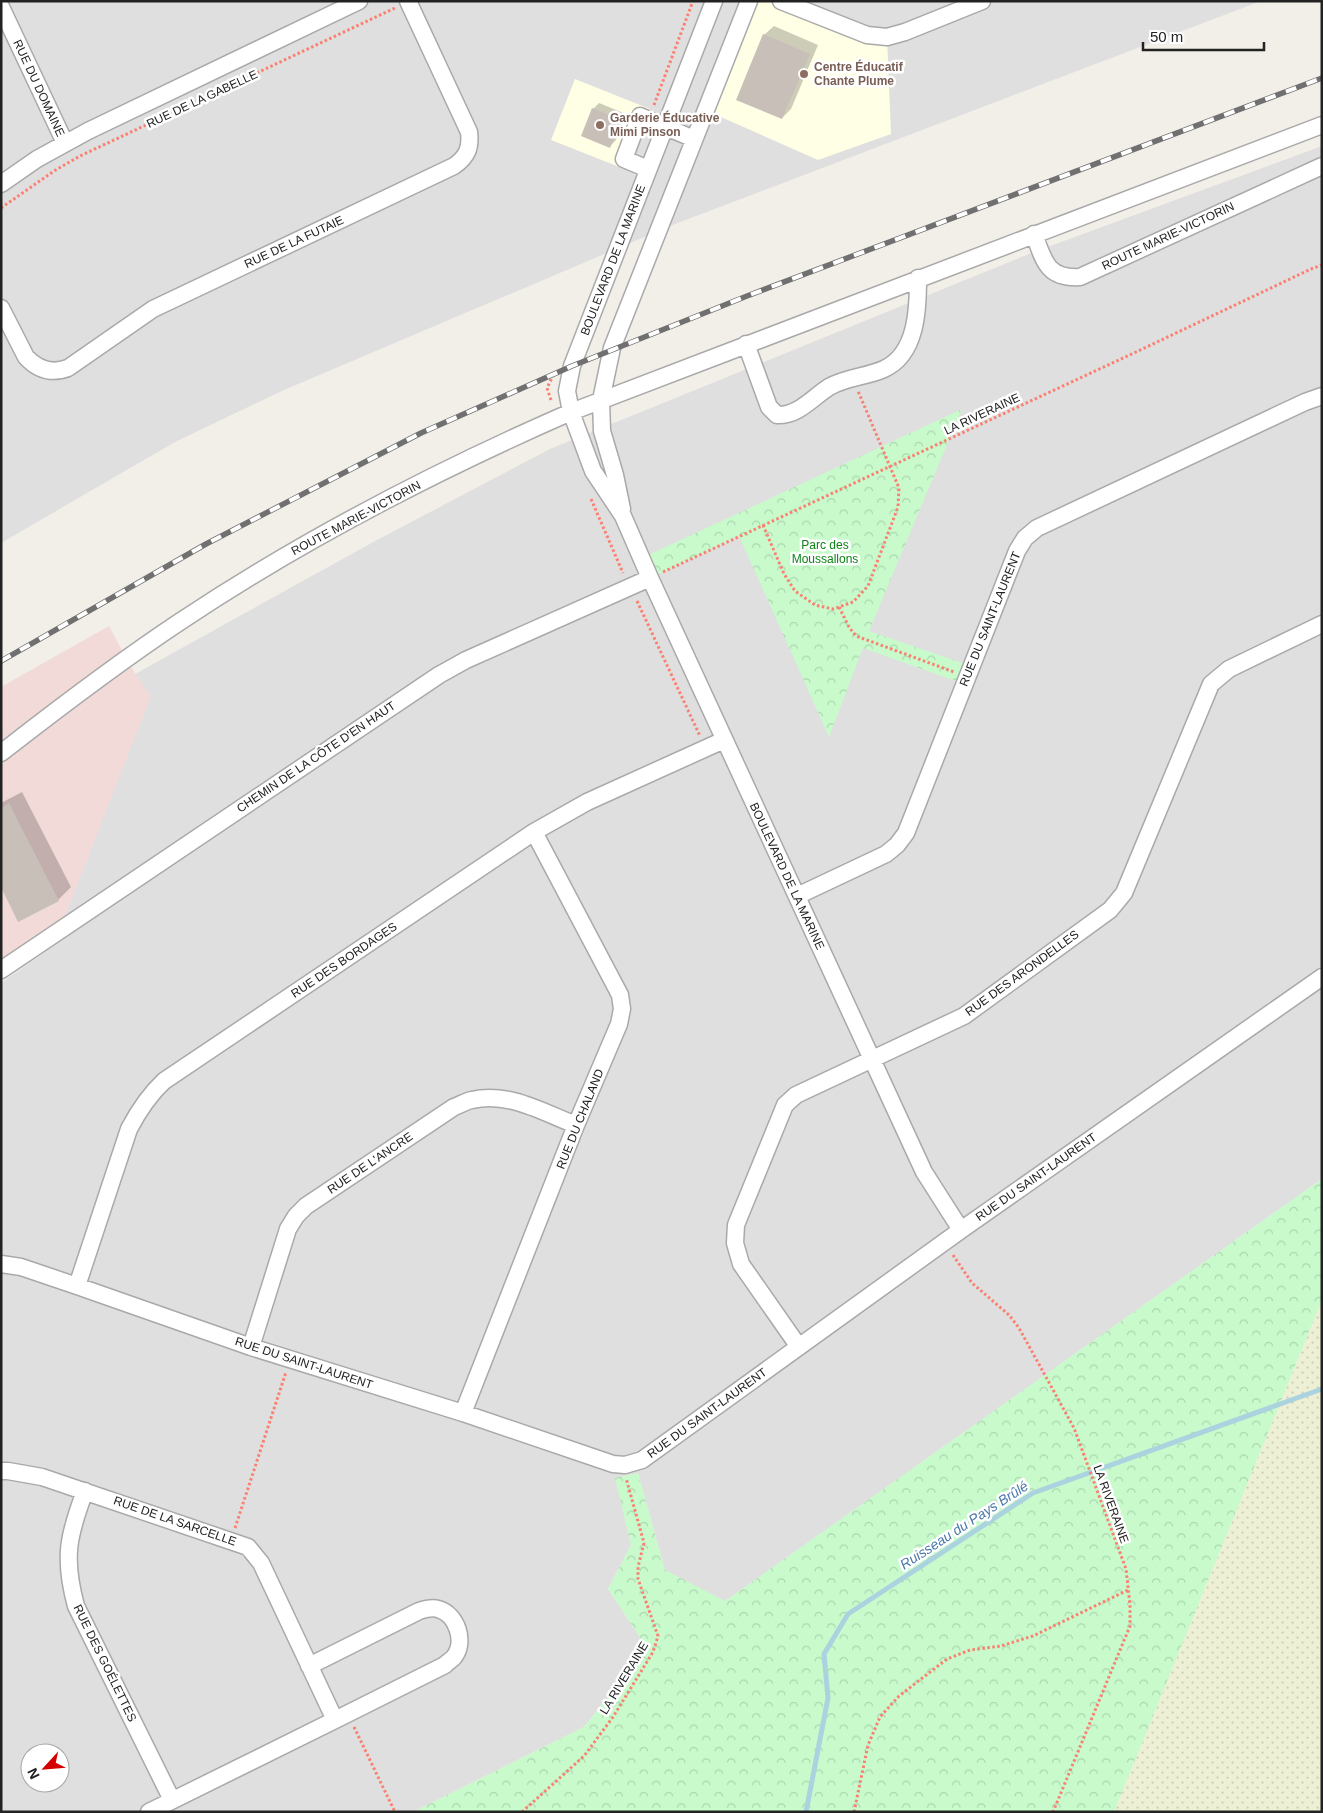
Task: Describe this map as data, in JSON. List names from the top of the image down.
{
  "streets": {
    "street": [
      "RUE DU DOMAINE",
      "RUE DE LA GABELLE",
      "ROUTE MARIE-VICTORIN",
      "RUE DE LA FUTAIE",
      "BOULEVARD DE LA MARINE",
      "RUE DU SAINT-LAURENT",
      "CHEMIN DE LA CÔTE D'EN HAUT",
      "RUE DES BORDAGES",
      "RUE DES ARONDELLES",
      "RUE DU CHALAND",
      "RUE DE L'ANCRE",
      "RUE DE LA SARCELLE",
      "RUE DES GOÉLETTES"
    ],
    "path": ["LA RIVERAINE"]
  },
  "crossings": [
    ["RUE DU DOMAINE", "RUE DE LA GABELLE"],
    ["RUE DE LA GABELLE", "RUE DE LA FUTAIE"],
    ["ROUTE MARIE-VICTORIN", "BOULEVARD DE LA MARINE"],
    ["BOULEVARD DE LA MARINE", "LA RIVERAINE"],
    ["BOULEVARD DE LA MARINE", "RUE DU SAINT-LAURENT"],
    ["BOULEVARD DE LA MARINE", "CHEMIN DE LA CÔTE D'EN HAUT"],
    ["BOULEVARD DE LA MARINE", "RUE DES BORDAGES"],
    ["BOULEVARD DE LA MARINE", "RUE DES ARONDELLES"],
    ["LA RIVERAINE", "RUE DU SAINT-LAURENT"],
    ["LA RIVERAINE", "CHEMIN DE LA CÔTE D'EN HAUT"],
    ["RUE DU SAINT-LAURENT", "RUE DES BORDAGES"],
    ["RUE DU SAINT-LAURENT", "RUE DES ARONDELLES"],
    ["RUE DU SAINT-LAURENT", "RUE DU CHALAND"],
    ["RUE DU SAINT-LAURENT", "RUE DE L'ANCRE"],
    ["RUE DES BORDAGES", "RUE DU CHALAND"],
    ["RUE DU CHALAND", "RUE DE L'ANCRE"],
    ["RUE DE LA SARCELLE", "RUE DES GOÉLETTES"]
  ],
  "water": ["Ruisseau du Pays Brûlé"],
  "parks": ["Parc des Moussallons"],
  "places": ["Centre Éducatif Chante Plume", "Garderie Éducative Mimi Pinson"],
  "scale_bar": "50 m",
  "north": "bottom left"
}
